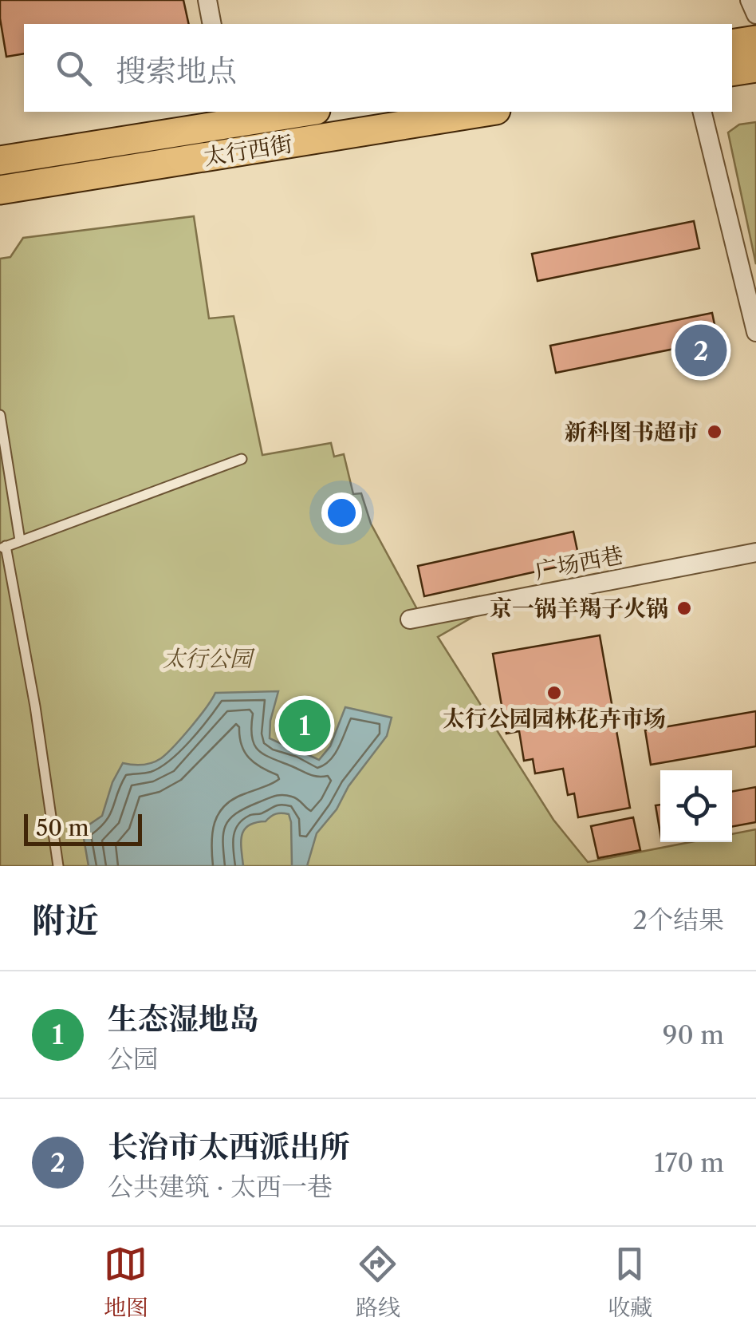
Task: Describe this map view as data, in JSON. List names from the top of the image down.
{
  "streets": {
    "main road": ["太行西街"],
    "street": ["广场西巷"]
  },
  "parks": ["太行公园"],
  "places": ["新科图书超市", "京一锅羊羯子火锅", "太行公园园林花卉市场"],
  "scale_bar": "50 m",
  "page": {
    "search": "搜索地点",
    "pins": ["2", "1"],
    "scale": "50 m",
    "heading": ["附近", "2个结果"],
    "list": [
      {
        "mark": "1",
        "name": "生态湿地岛",
        "note": "公园",
        "value": "90 m"
      },
      {
        "mark": "2",
        "name": "长治市太西派出所",
        "note": "公共建筑 · 太西一巷",
        "value": "170 m"
      }
    ],
    "nav": ["地图", "路线", "收藏"]
  }
}
